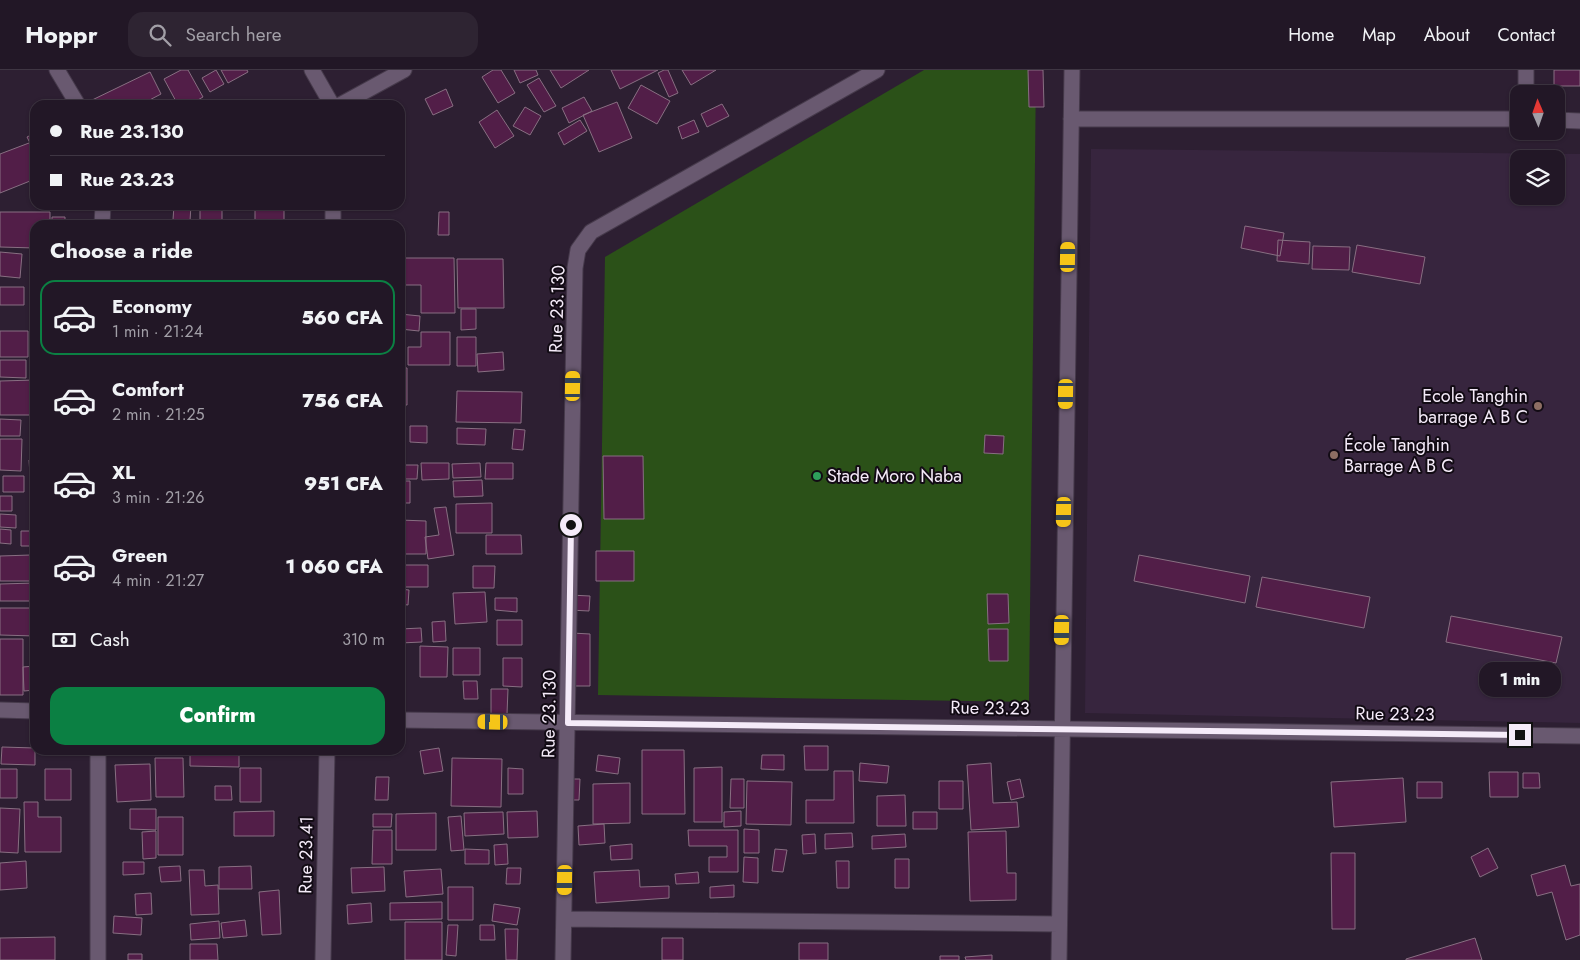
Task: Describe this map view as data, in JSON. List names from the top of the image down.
{
  "streets": {
    "street": ["Rue 23.130", "Rue 23.23", "Rue 23.41"]
  },
  "crossings": [
    ["Rue 23.130", "Rue 23.23"]
  ],
  "places": ["Ecole Tanghin barrage A B C", "École Tanghin Barrage A B C", "Stade Moro Naba"],
  "north": "top",
  "page": {
    "header": "Hoppr",
    "search": "Search here",
    "nav": [
      "Home",
      "Map",
      "About",
      "Contact"
    ],
    "banner": ["Rue 23.130", "Rue 23.23"],
    "heading": "Choose a ride",
    "list": [
      {
        "name": "Economy",
        "note": "1 min · 21:24",
        "value": "560 CFA"
      },
      {
        "name": "Comfort",
        "note": "2 min · 21:25",
        "value": "756 CFA"
      },
      {
        "name": "XL",
        "note": "3 min · 21:26",
        "value": "951 CFA"
      },
      {
        "name": "Green",
        "note": "4 min · 21:27",
        "value": "1 060 CFA"
      }
    ],
    "pay": ["Cash", "310 m"],
    "bubble": "1 min",
    "buttons": "Confirm"
  }
}
